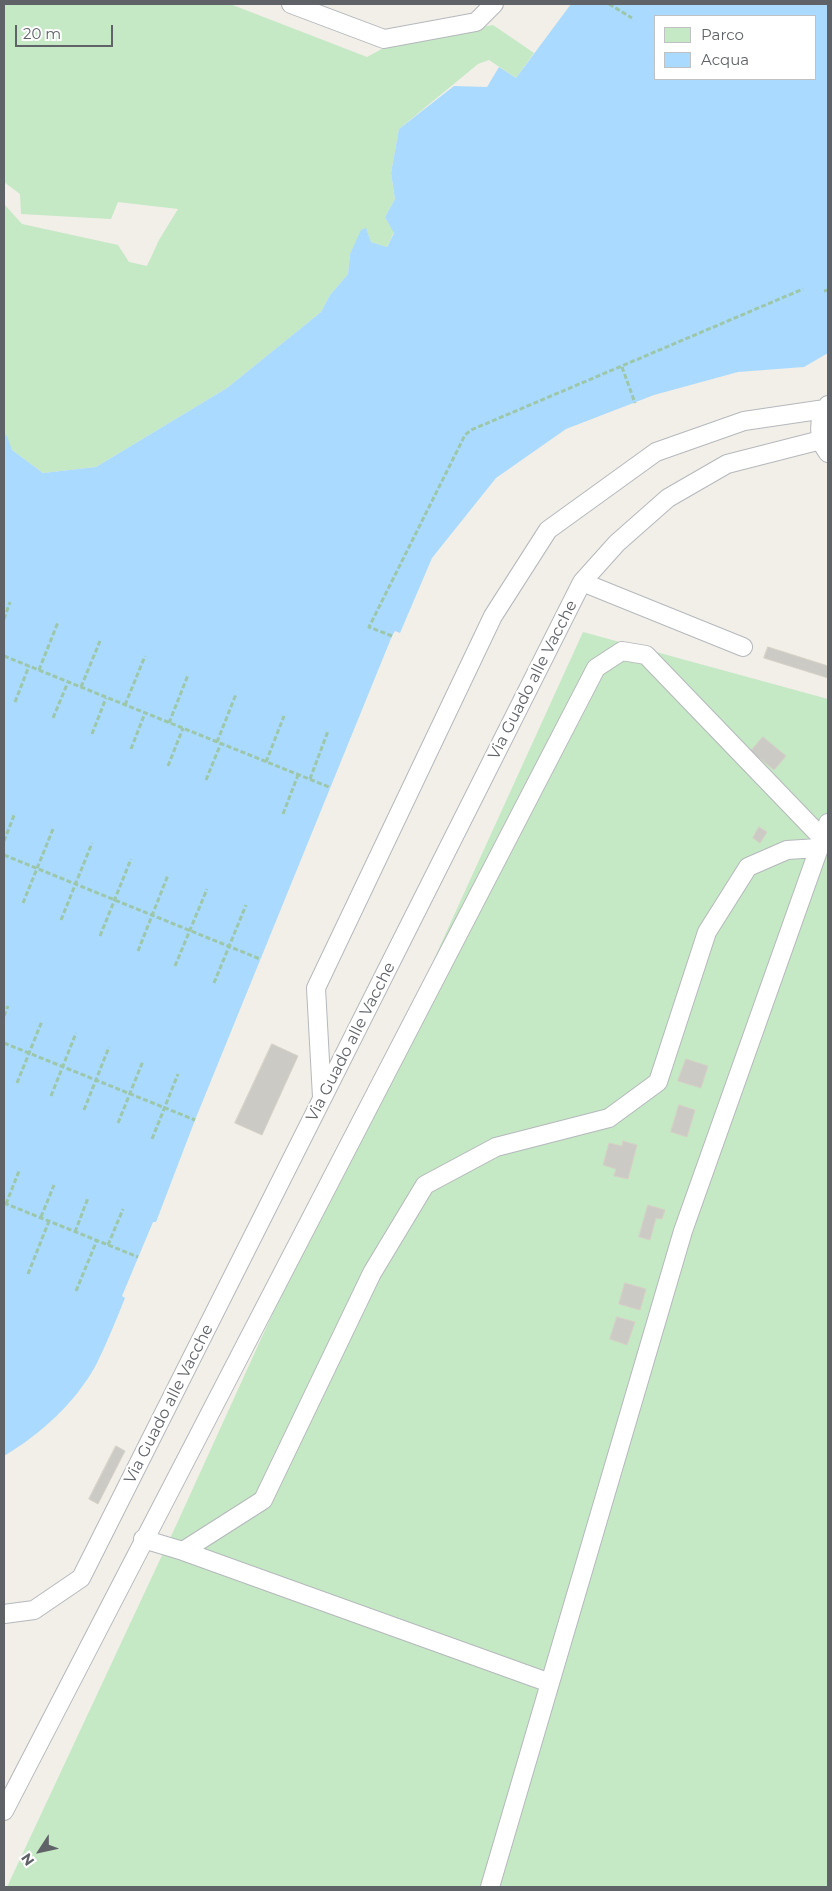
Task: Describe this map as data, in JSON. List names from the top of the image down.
{
  "streets": {
    "lane": ["Via Guado alle Vacche"]
  },
  "legend": ["Parco", "Acqua"],
  "scale_bar": "20 m",
  "north": "bottom left"
}
